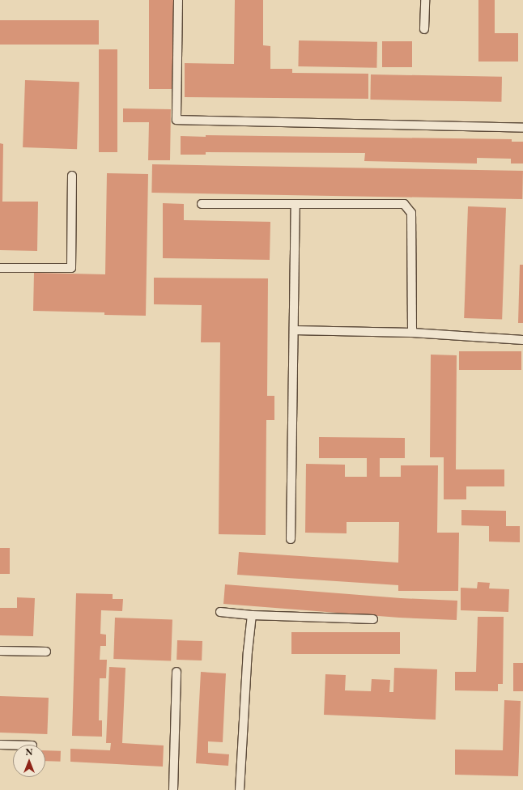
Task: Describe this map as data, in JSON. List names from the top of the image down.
{
  "north": "top"
}
